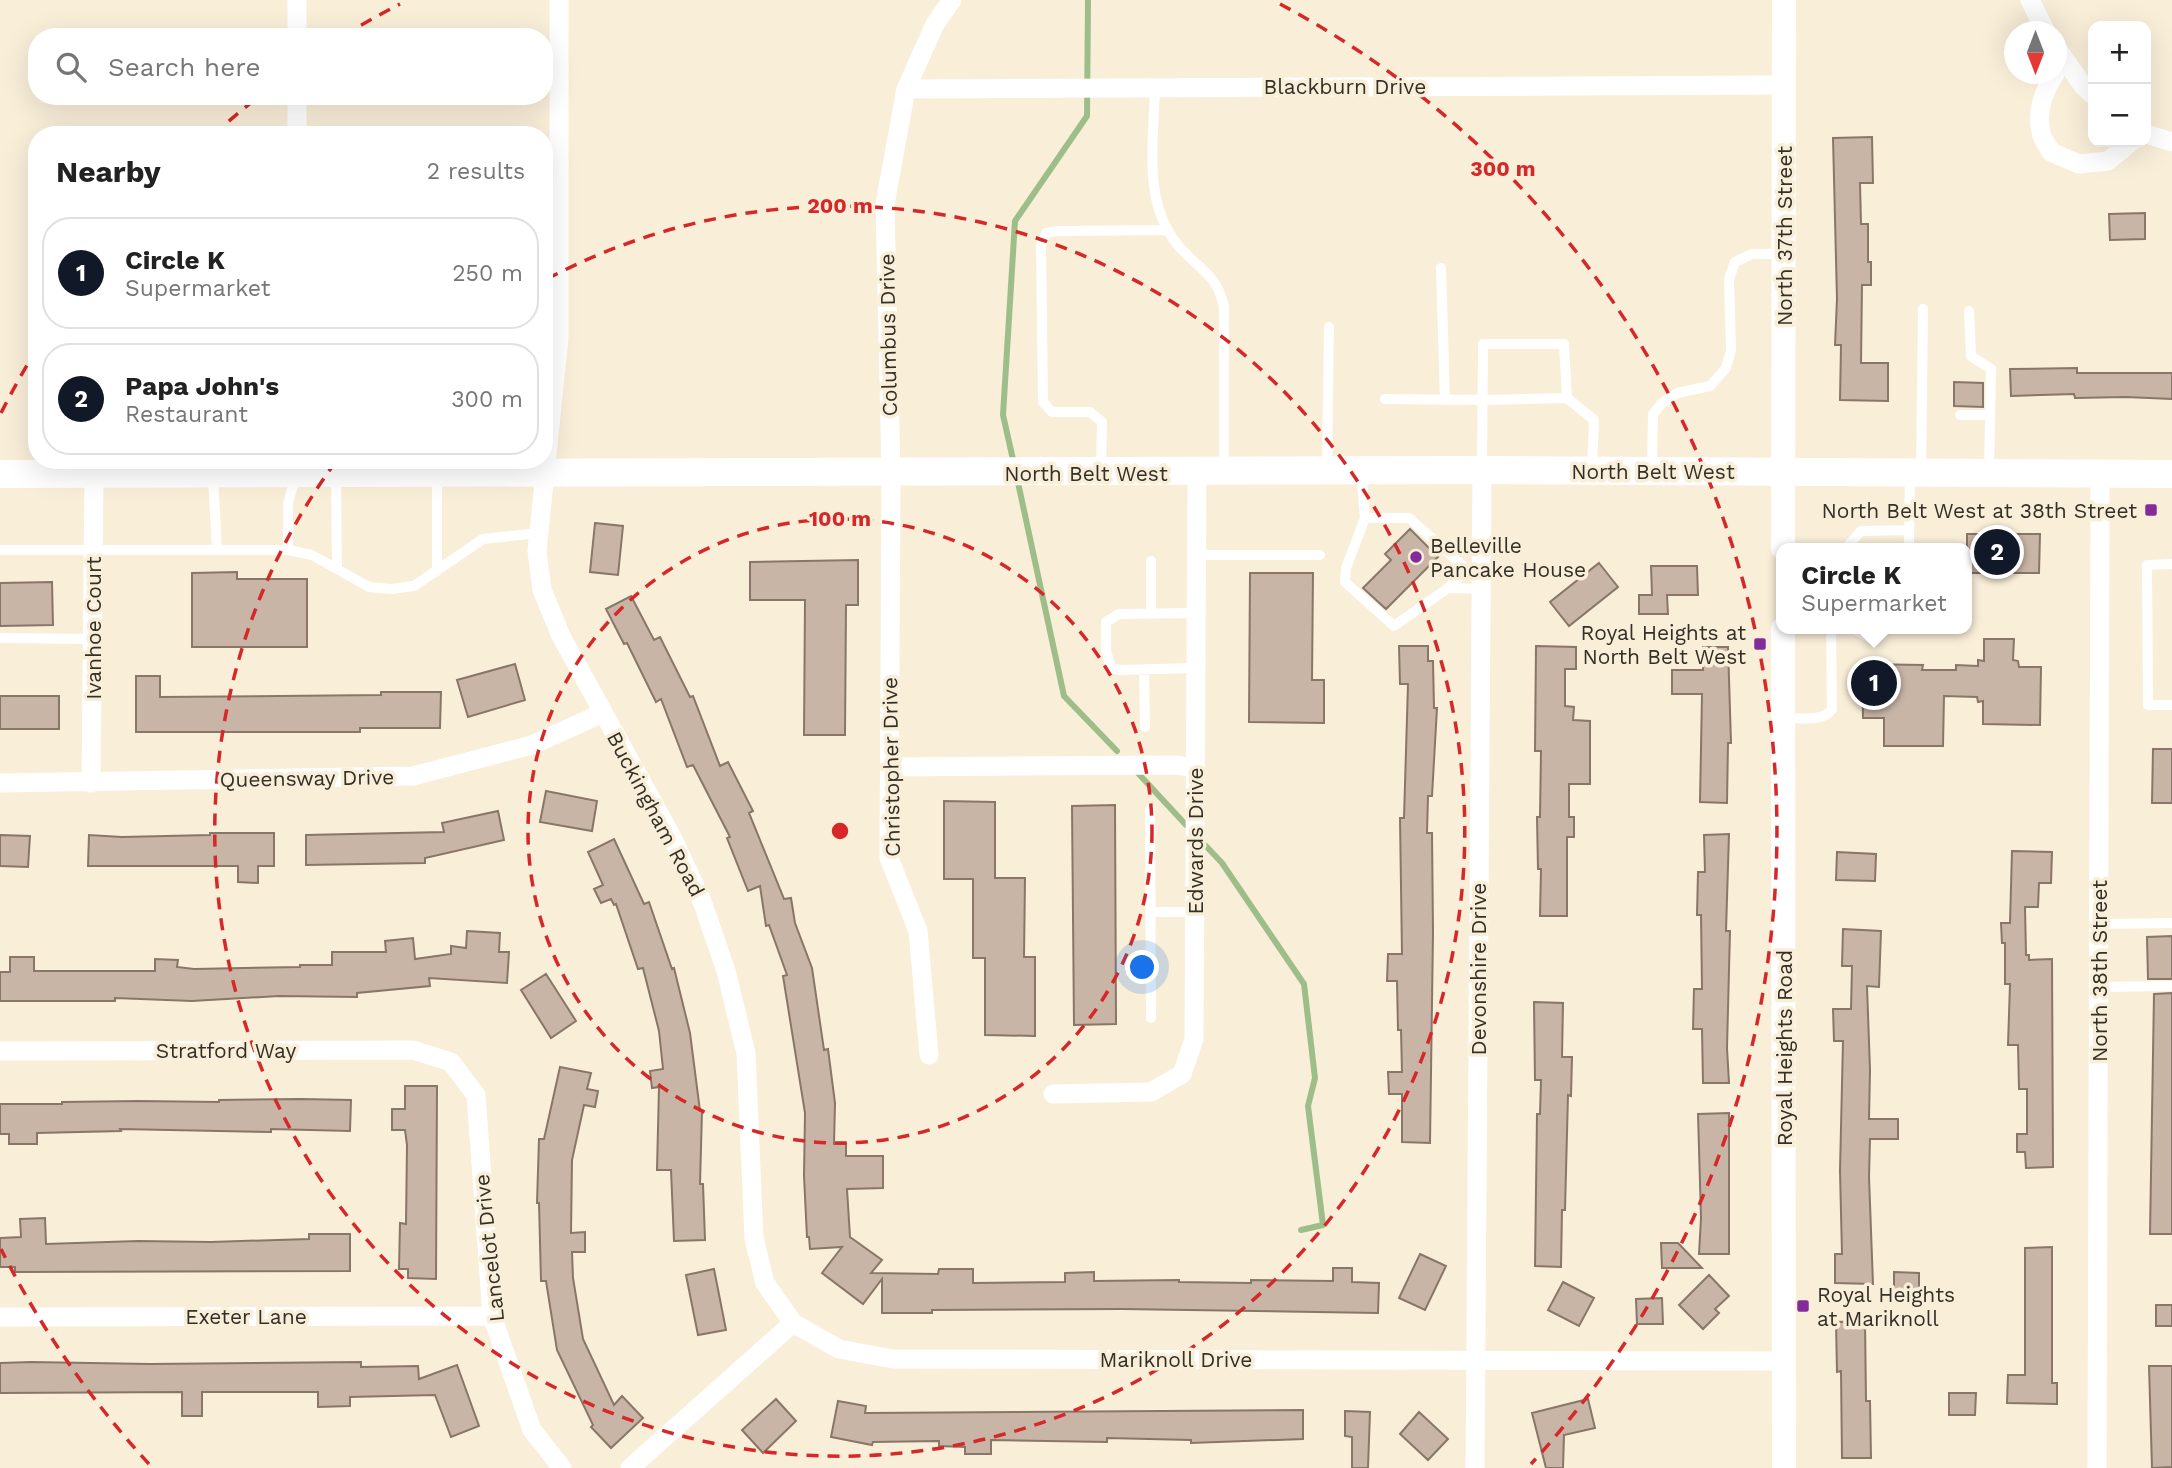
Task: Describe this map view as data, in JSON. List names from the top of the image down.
{
  "streets": {
    "main road": ["North Belt West"],
    "street": [
      "Blackburn Drive",
      "North 37th Street",
      "Columbus Drive",
      "Ivanhoe Court",
      "Christopher Drive",
      "Queensway Drive",
      "Buckingham Road",
      "Edwards Drive",
      "Devonshire Drive",
      "North 38th Street",
      "Royal Heights Road",
      "Stratford Way",
      "Lancelot Drive",
      "Exeter Lane",
      "Mariknoll Drive"
    ]
  },
  "crossings": [
    ["Blackburn Drive", "North 37th Street"],
    ["Blackburn Drive", "Columbus Drive"],
    ["North 37th Street", "North Belt West"],
    ["Columbus Drive", "North Belt West"],
    ["Columbus Drive", "Christopher Drive"],
    ["North Belt West", "Christopher Drive"],
    ["North Belt West", "Buckingham Road"],
    ["North Belt West", "Edwards Drive"],
    ["North Belt West", "Devonshire Drive"],
    ["North Belt West", "North 38th Street"],
    ["Ivanhoe Court", "Queensway Drive"],
    ["Queensway Drive", "Buckingham Road"],
    ["Buckingham Road", "Mariknoll Drive"],
    ["Devonshire Drive", "Mariknoll Drive"],
    ["Royal Heights Road", "Mariknoll Drive"],
    ["Stratford Way", "Lancelot Drive"],
    ["Lancelot Drive", "Exeter Lane"]
  ],
  "places": {
    "transit": ["North Belt West at 38th Street", "Royal Heights at North Belt West", "Royal Heights at Mariknoll"],
    "other": ["Belleville Pancake House"]
  },
  "north": "bottom",
  "page": {
    "map_buttons": ["+", "−"],
    "search": "Search here",
    "heading": ["Nearby", "2 results"],
    "list": [
      {
        "mark": "1",
        "name": "Circle K",
        "note": "Supermarket",
        "value": "250 m"
      },
      {
        "mark": "2",
        "name": "Papa John's",
        "note": "Restaurant",
        "value": "300 m"
      }
    ],
    "pins": ["2", "1"],
    "popup": ["Circle K", "Supermarket"]
  },
  "rings": ["300 m", "200 m", "100 m"]
}
